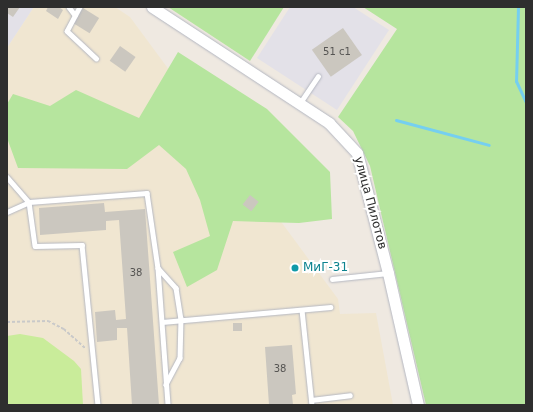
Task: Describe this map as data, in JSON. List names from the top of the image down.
{
  "streets": {
    "street": ["улица Пилотов"]
  },
  "places": ["МиГ-31"],
  "house_numbers": ["51 с1", "38", "38"]
}
